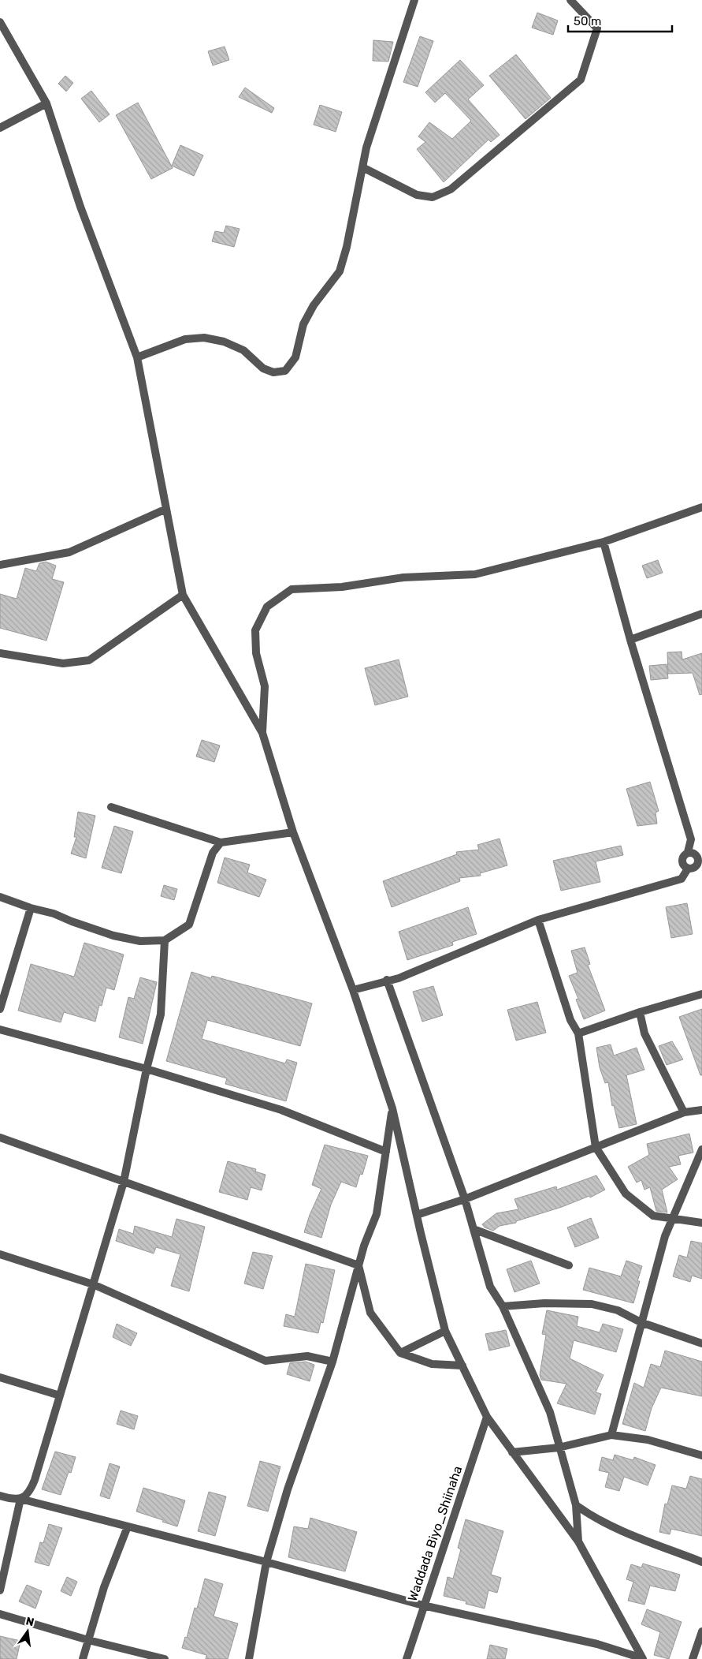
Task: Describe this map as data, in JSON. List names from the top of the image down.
{
  "streets": {
    "street": ["Waddada Biyo_Shiinaha"]
  },
  "scale_bar": "50 m",
  "north": "top"
}
